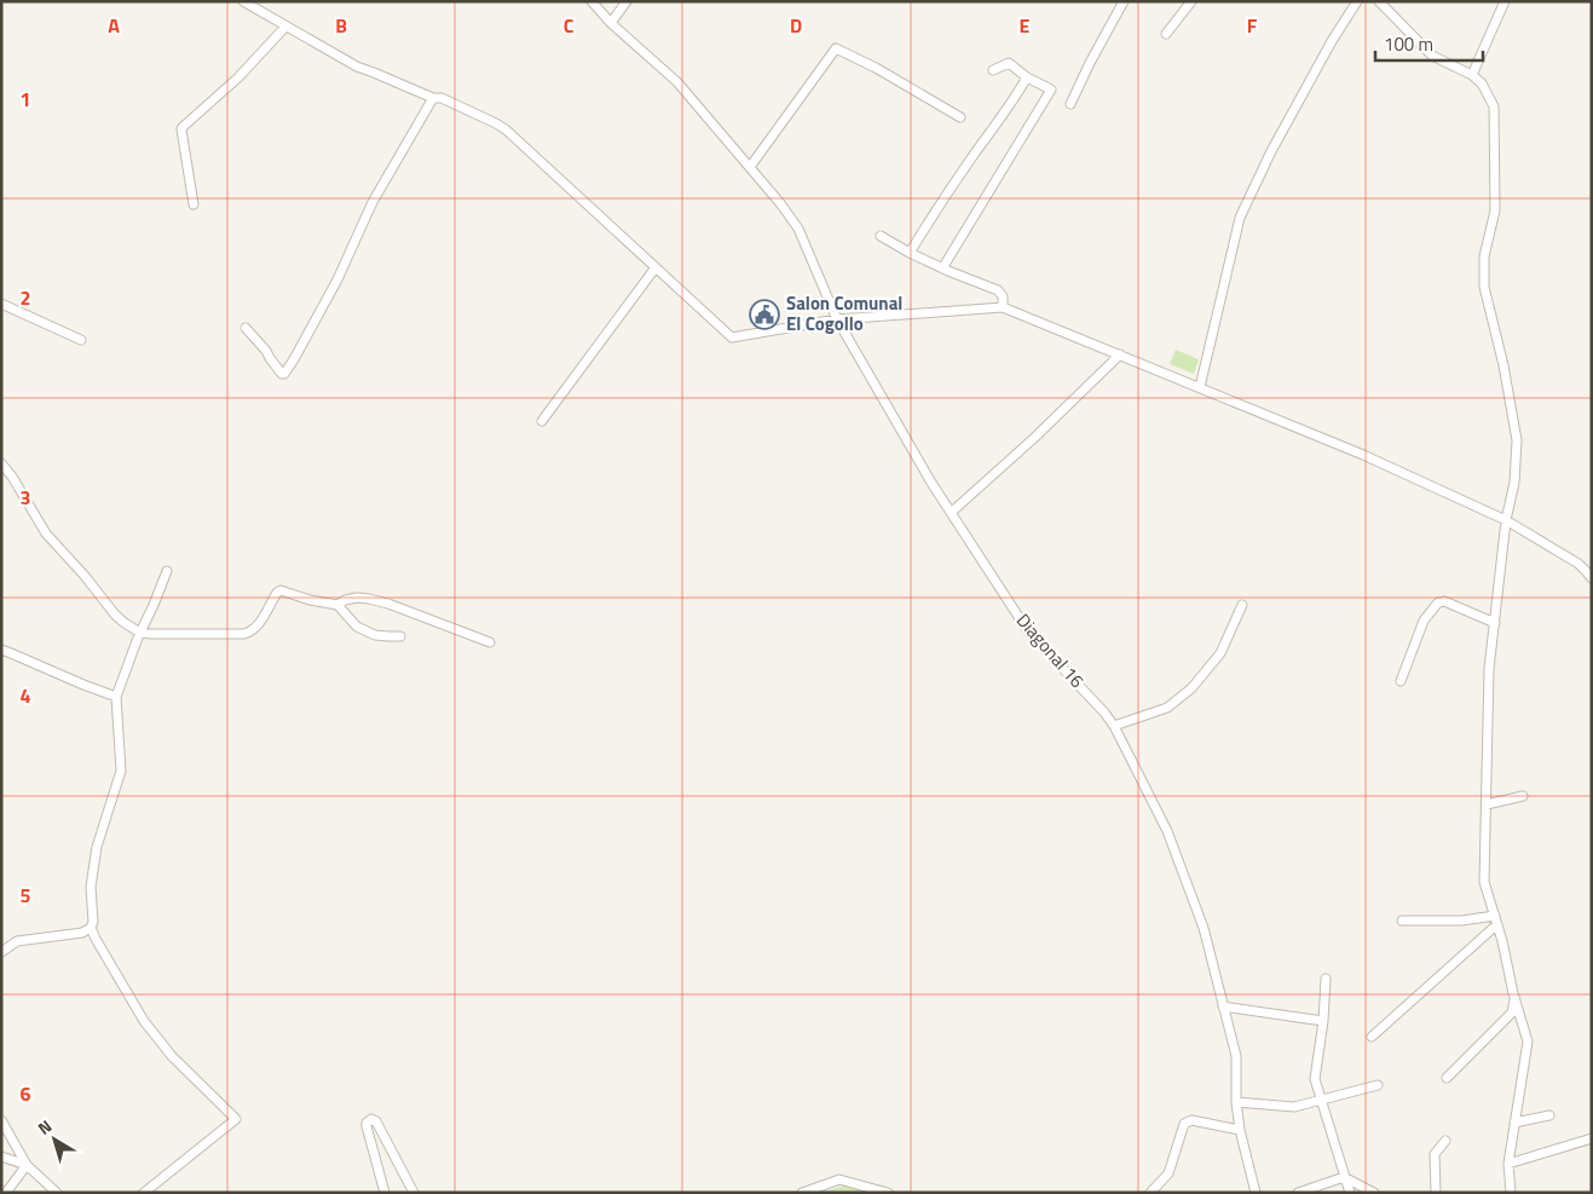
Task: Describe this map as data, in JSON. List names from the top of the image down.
{
  "streets": {
    "street": ["Diagonal 16"]
  },
  "places": {
    "public building": ["Salon Comunal El Cogollo"]
  },
  "scale_bar": "100 m",
  "north": "top left",
  "grid": {
    "columns": [
      "A",
      "B",
      "C",
      "D",
      "E",
      "F"
    ],
    "rows": [
      "1",
      "2",
      "3",
      "4",
      "5",
      "6"
    ]
  }
}
